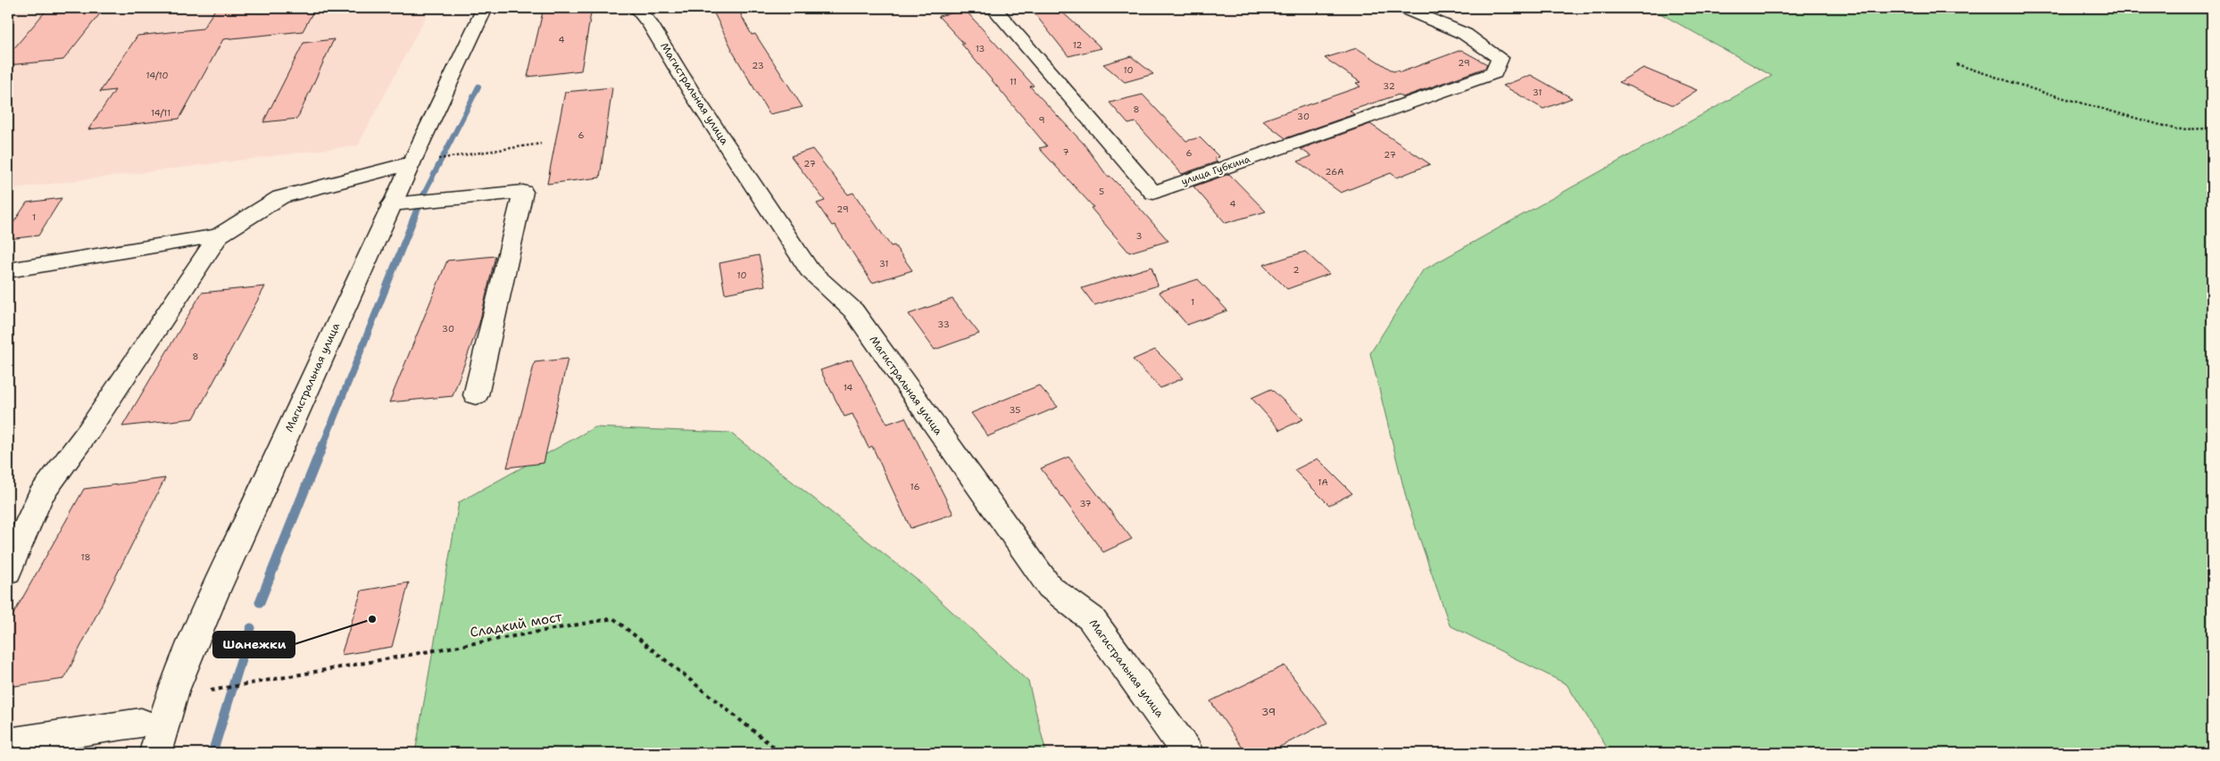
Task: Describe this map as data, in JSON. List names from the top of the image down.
{
  "streets": {
    "street": ["Магистральная улица", "улица Губкина"],
    "path": ["Сладкий мост"]
  },
  "places": ["Шанежки"],
  "house_numbers": [
    "4",
    "12",
    "13",
    "29",
    "23",
    "10",
    "14/10",
    "11",
    "32",
    "31",
    "8",
    "14/11",
    "30",
    "9",
    "6",
    "7",
    "6",
    "27",
    "27",
    "26А",
    "5",
    "4",
    "29",
    "1",
    "3",
    "31",
    "2",
    "10",
    "1",
    "33",
    "30",
    "8",
    "14",
    "35",
    "1А",
    "16",
    "37",
    "18",
    "39"
  ]
}
